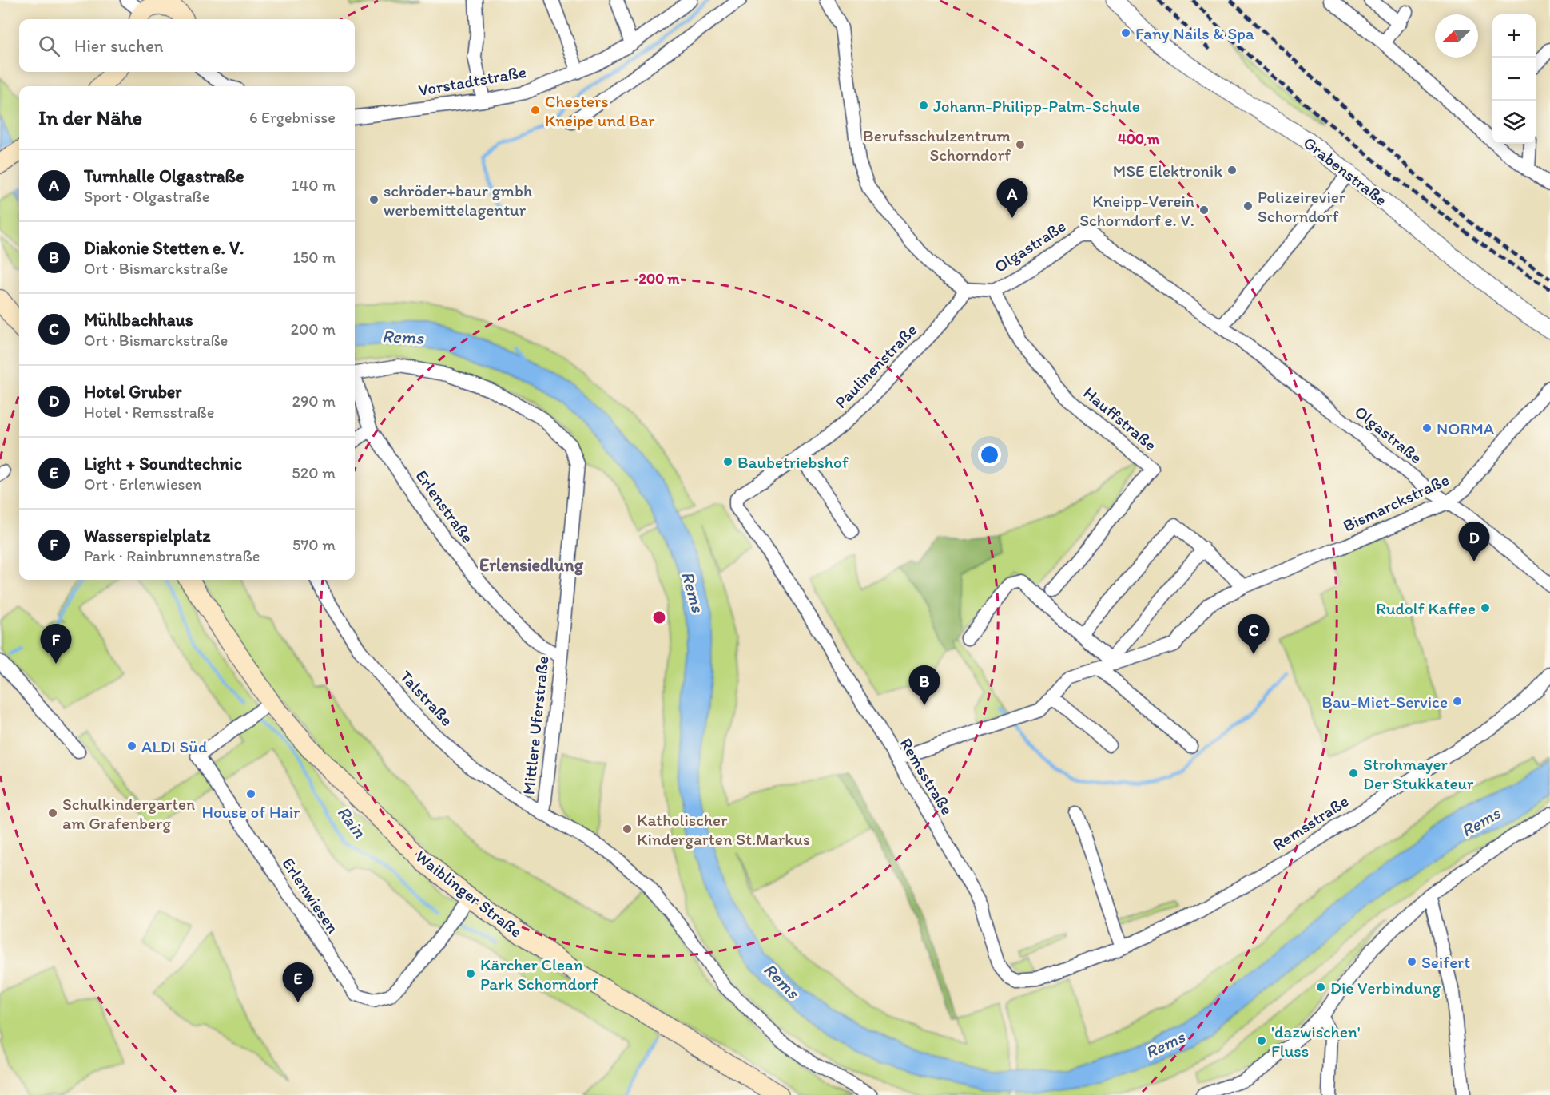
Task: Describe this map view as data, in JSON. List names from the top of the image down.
{
  "streets": {
    "main road": ["Waiblinger Straße"],
    "street": [
      "Vorstadtstraße",
      "Grabenstraße",
      "Olgastraße",
      "Paulinenstraße",
      "Hauffstraße",
      "Bismarckstraße",
      "Erlenstraße",
      "Talstraße",
      "Mittlere Uferstraße",
      "Remsstraße",
      "Erlenwiesen"
    ]
  },
  "crossings": [
    ["Olgastraße", "Paulinenstraße"],
    ["Olgastraße", "Hauffstraße"],
    ["Olgastraße", "Bismarckstraße"],
    ["Paulinenstraße", "Remsstraße"],
    ["Bismarckstraße", "Remsstraße"],
    ["Erlenstraße", "Mittlere Uferstraße"],
    ["Talstraße", "Mittlere Uferstraße"],
    ["Waiblinger Straße", "Erlenwiesen"]
  ],
  "districts": ["Erlensiedlung"],
  "water": ["Rems", "Rain"],
  "places": [
    "Fany Nails & Spa",
    "Johann-Philipp-Palm-Schule",
    "Chesters Kneipe und Bar",
    "Berufsschulzentrum Schorndorf",
    "MSE Elektronik",
    "schröder+baur gmbh werbemittelagentur",
    "Polizeirevier Schorndorf",
    "Kneipp-Verein Schorndorf e. V.",
    "NORMA",
    "Baubetriebshof",
    "Rudolf Kaffee",
    "Bau-Miet-Service",
    "ALDI Süd",
    "Strohmayer Der Stukkateur",
    "House of Hair",
    "Schulkindergarten am Grafenberg",
    "Katholischer Kindergarten St.Markus",
    "Seifert",
    "Kärcher Clean Park Schorndorf",
    "Die Verbindung",
    "'dazwischen' Fluss"
  ],
  "north": "bottom left",
  "page": {
    "map_buttons": ["+", "−"],
    "search": "Hier suchen",
    "heading": ["In der Nähe", "6 Ergebnisse"],
    "list": [
      {
        "mark": "A",
        "name": "Turnhalle Olgastraße",
        "note": "Sport · Olgastraße",
        "value": "140 m"
      },
      {
        "mark": "B",
        "name": "Diakonie Stetten e. V.",
        "note": "Ort · Bismarckstraße",
        "value": "150 m"
      },
      {
        "mark": "C",
        "name": "Mühlbachhaus",
        "note": "Ort · Bismarckstraße",
        "value": "200 m"
      },
      {
        "mark": "D",
        "name": "Hotel Gruber",
        "note": "Hotel · Remsstraße",
        "value": "290 m"
      },
      {
        "mark": "E",
        "name": "Light + Soundtechnic",
        "note": "Ort · Erlenwiesen",
        "value": "520 m"
      },
      {
        "mark": "F",
        "name": "Wasserspielplatz",
        "note": "Park · Rainbrunnenstraße",
        "value": "570 m"
      }
    ],
    "pins": [
      "A",
      "D",
      "C",
      "F",
      "B",
      "E"
    ]
  },
  "rings": ["400 m", "200 m"]
}
